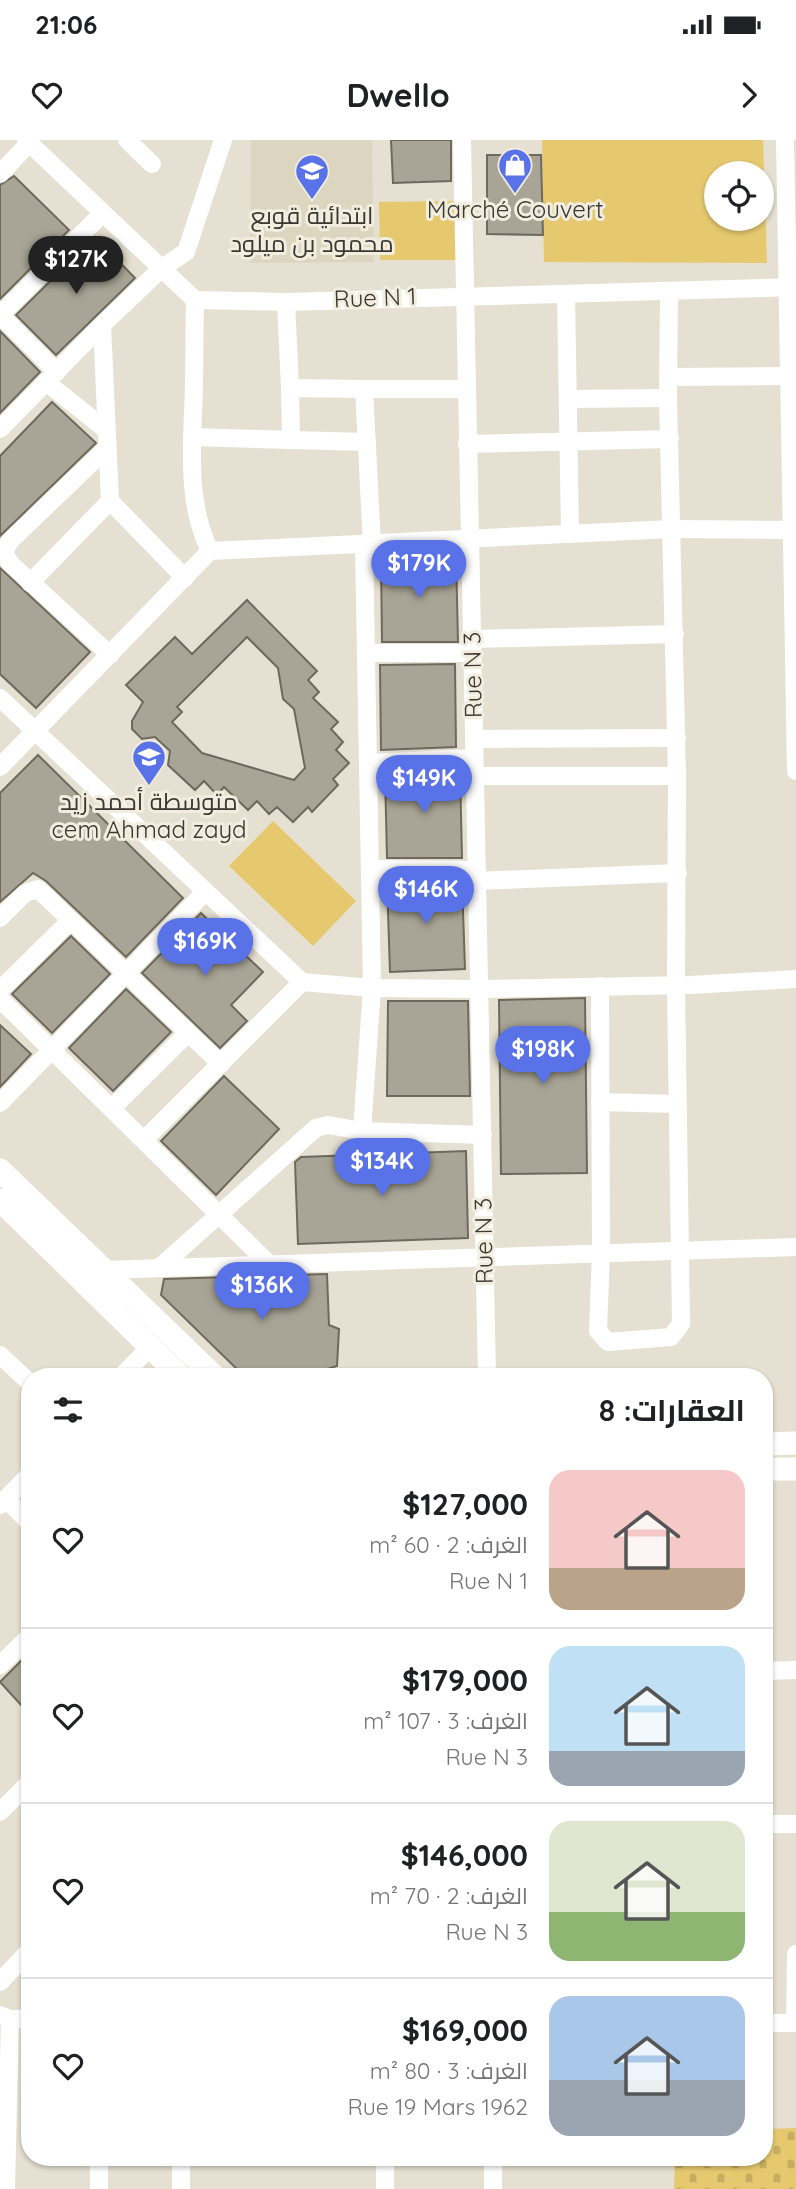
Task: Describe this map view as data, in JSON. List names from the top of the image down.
{
  "streets": {
    "street": ["Rue N 1", "Rue N 3"]
  },
  "crossings": [
    ["Rue N 1", "Rue N 3"]
  ],
  "places": {
    "shop": ["Marché Couvert"],
    "school or university": ["ابتدائية قوبع محمود بن ميلود", "متوسطة أحمد زيد cem Ahmad zayd"]
  },
  "page": {
    "status": "21:06",
    "header": "Dwello",
    "price": [
      "$127K",
      "$179K",
      "$149K",
      "$146K",
      "$169K",
      "$198K",
      "$134K",
      "$136K"
    ],
    "heading": "العقارات: 8",
    "list": [
      {
        "name": "$127,000",
        "note": "الغرف: 2 · 60 m² · Rue N 1"
      },
      {
        "name": "$179,000",
        "note": "الغرف: 3 · 107 m² · Rue N 3"
      },
      {
        "name": "$146,000",
        "note": "الغرف: 2 · 70 m² · Rue N 3"
      },
      {
        "name": "$169,000",
        "note": "الغرف: 3 · 80 m² · Rue 19 Mars 1962"
      }
    ]
  }
}
